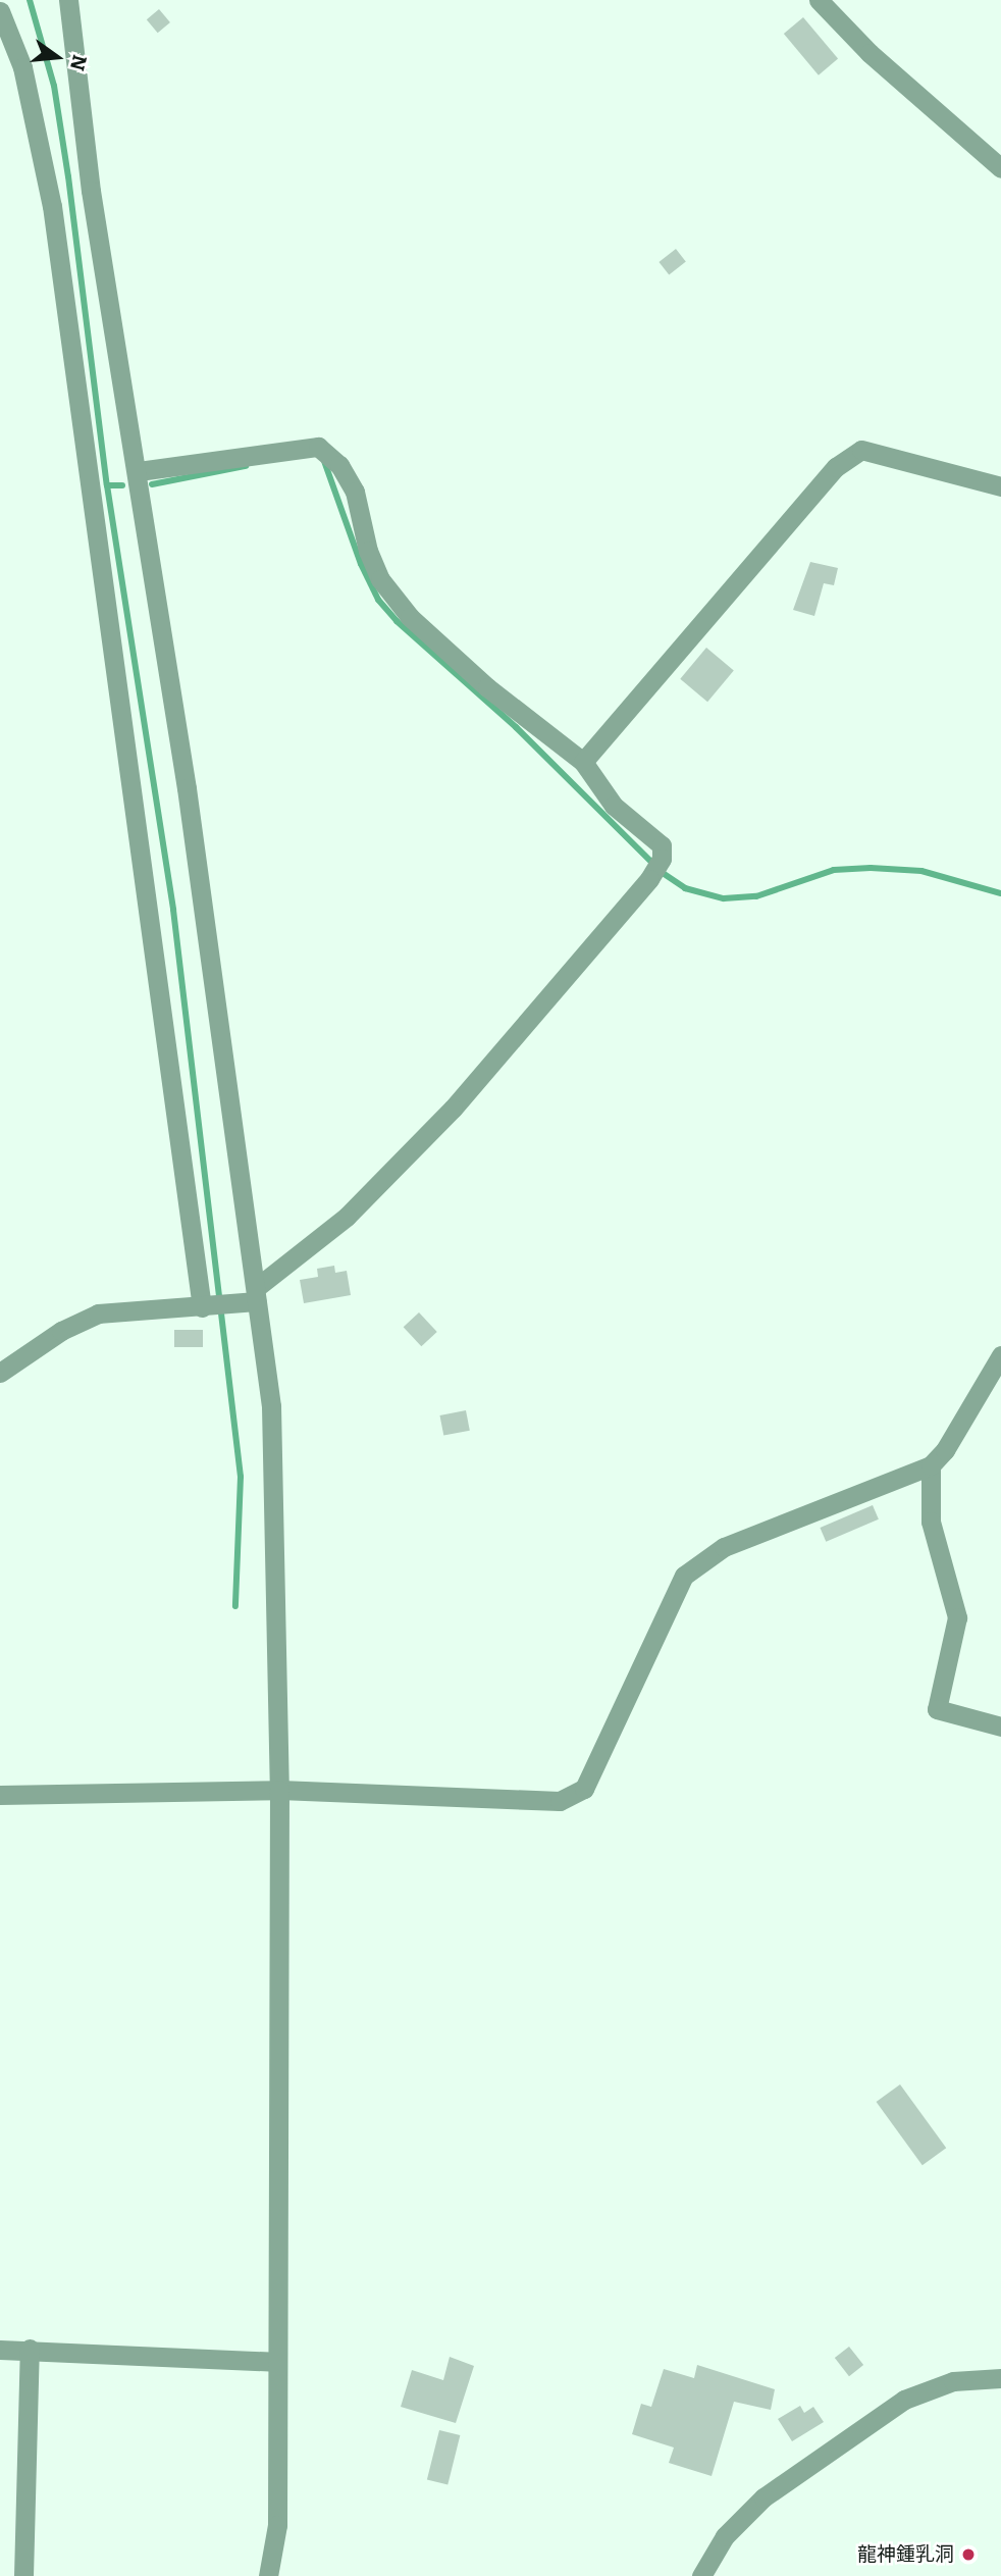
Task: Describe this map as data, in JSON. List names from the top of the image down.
{
  "places": ["龍神鍾乳洞"],
  "north": "right"
}
